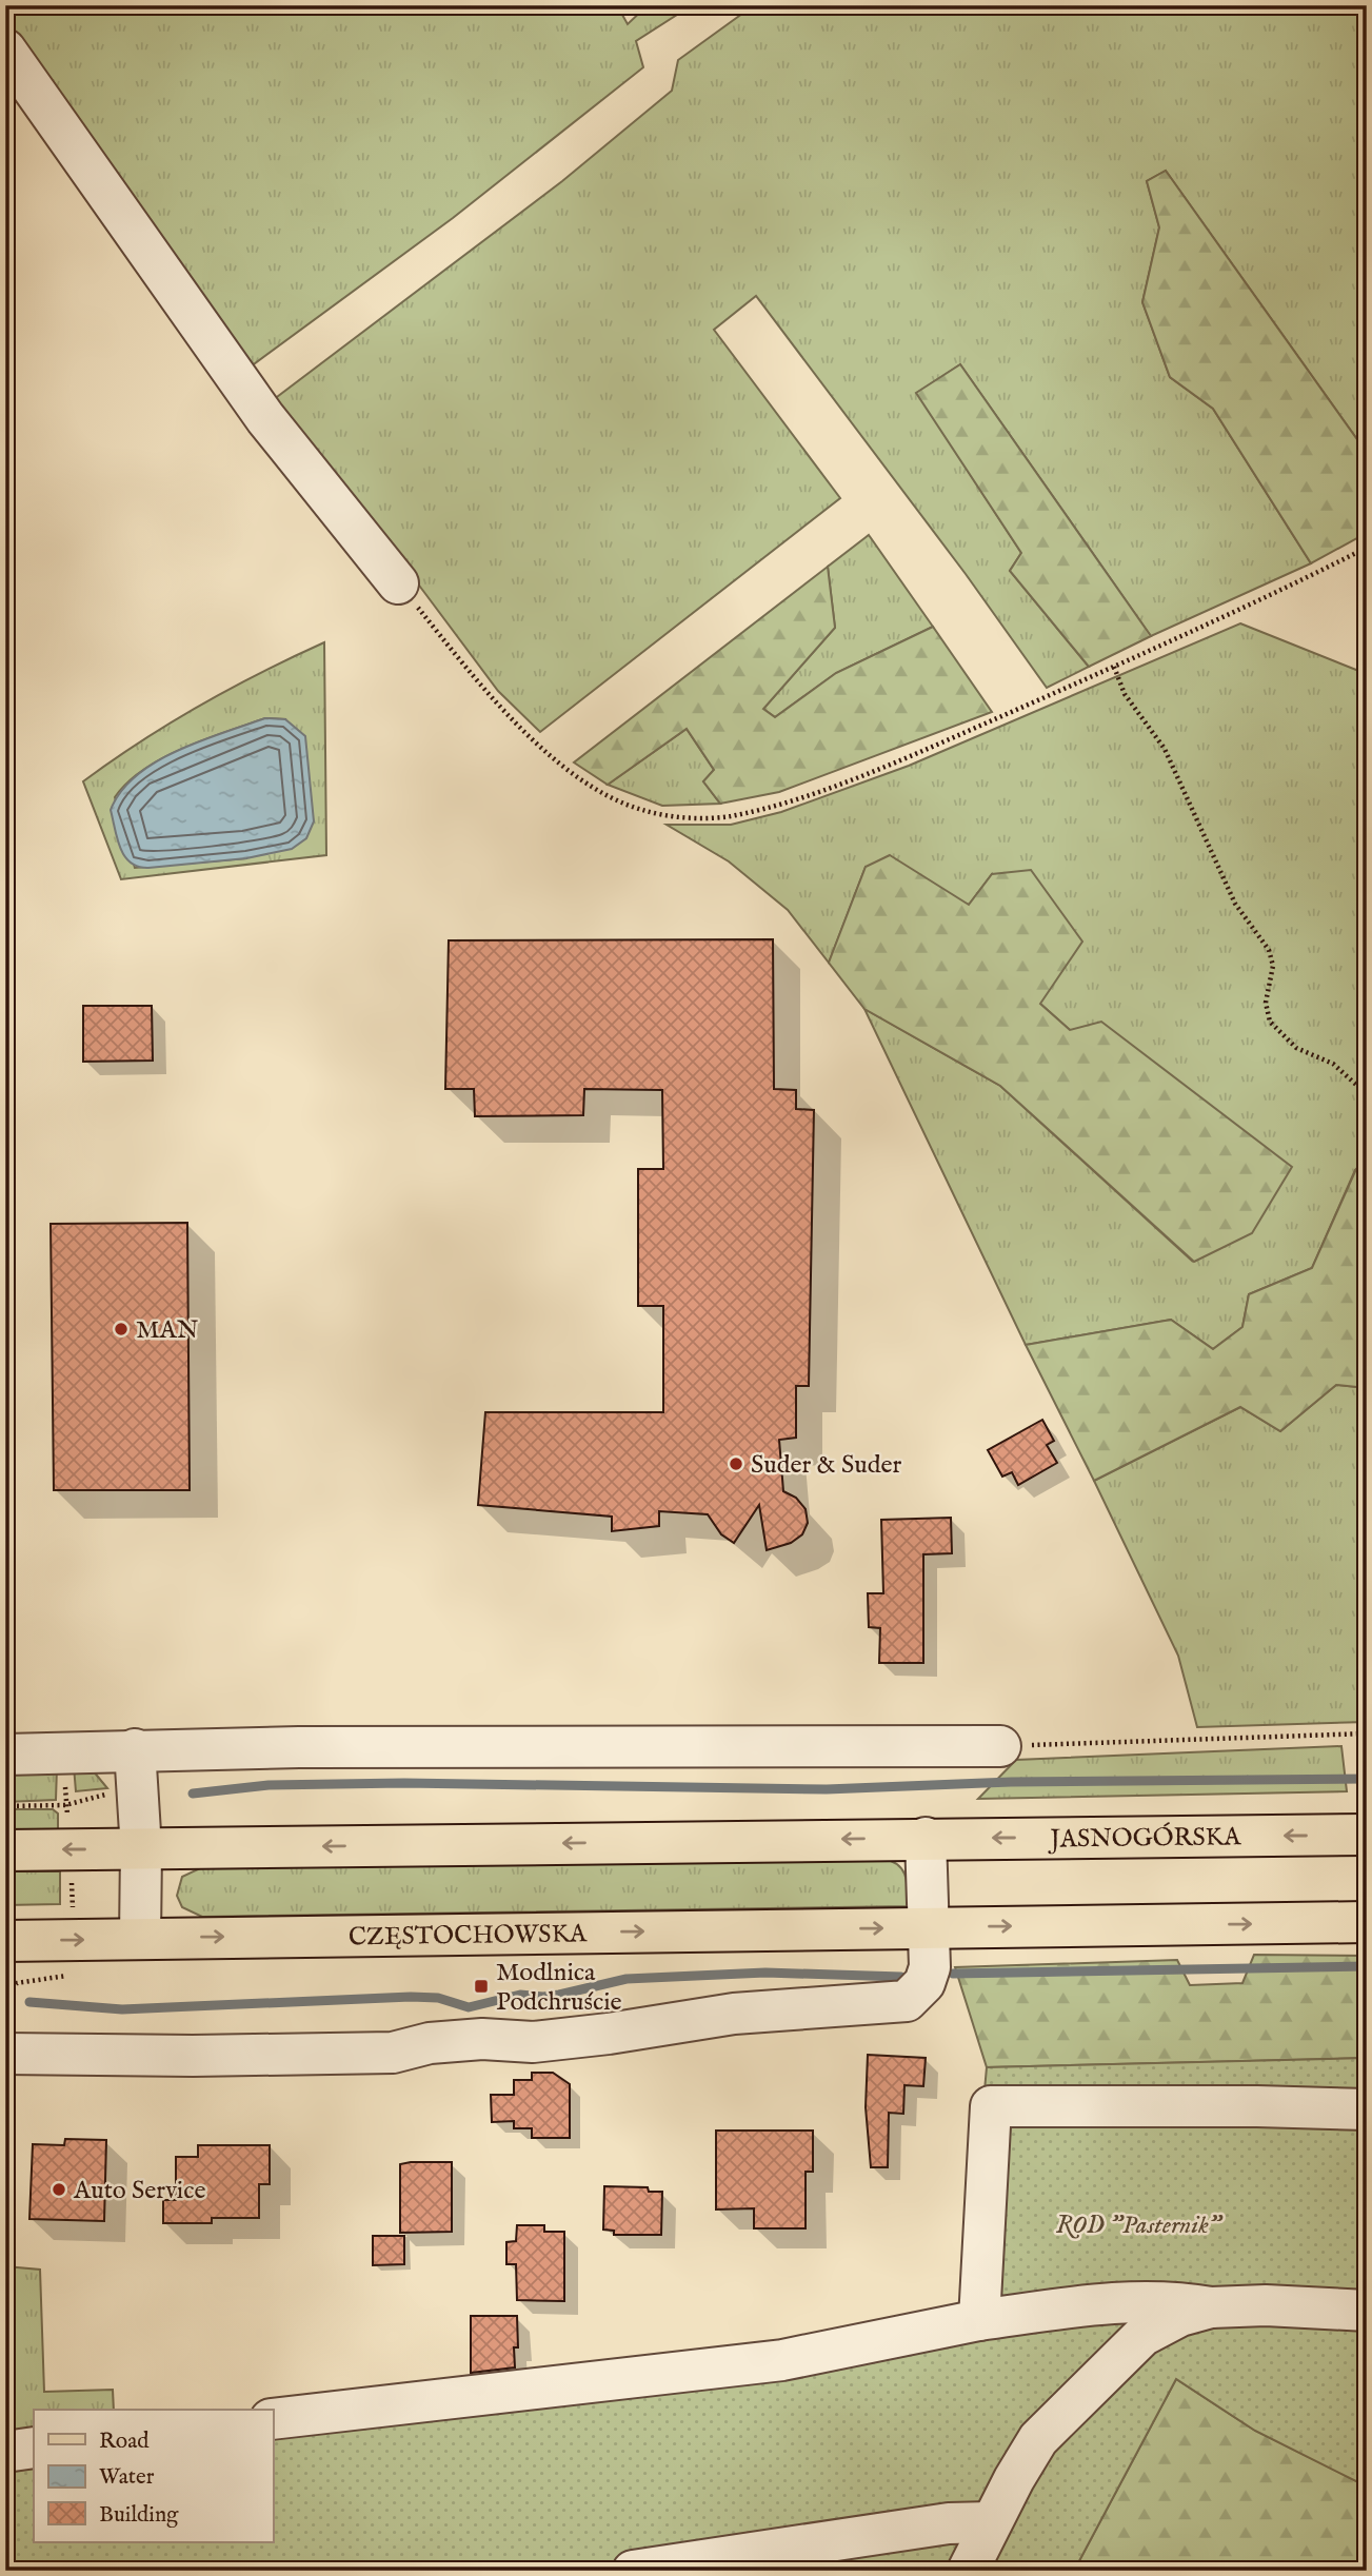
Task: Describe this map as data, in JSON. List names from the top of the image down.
{
  "streets": {
    "main road": ["JASNOGÓRSKA", "CZĘSTOCHOWSKA"]
  },
  "parks": ["ROD \"Pasternik\""],
  "places": {
    "other": ["MAN", "Suder & Suder", "Auto Service"],
    "transit": ["Modlnica Podchruście"]
  },
  "legend": ["Road", "Water", "Building"]
}
